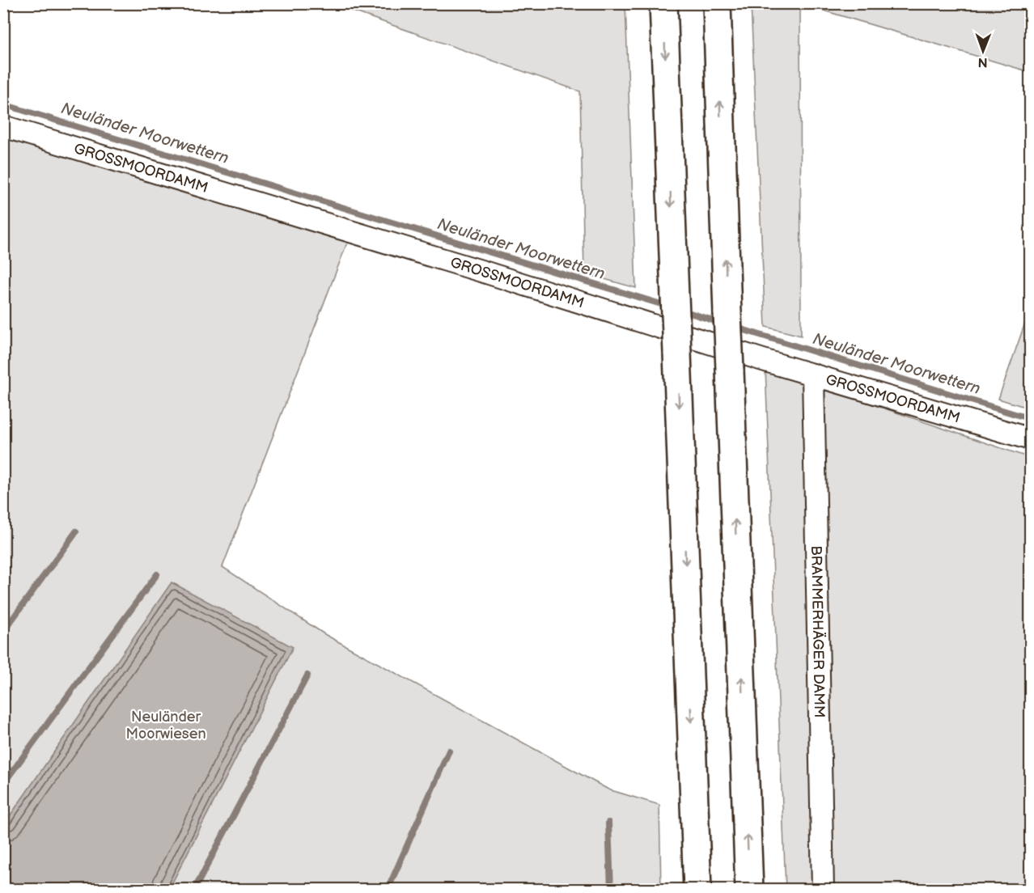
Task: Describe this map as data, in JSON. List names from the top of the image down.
{
  "streets": {
    "street": ["GROSSMOORDAMM", "BRAMMERHÄGER DAMM"]
  },
  "crossings": [
    ["GROSSMOORDAMM", "BRAMMERHÄGER DAMM"]
  ],
  "water": ["Neuländer Moorwettern"],
  "parks": ["Neuländer Moorwiesen"],
  "north": "bottom"
}
